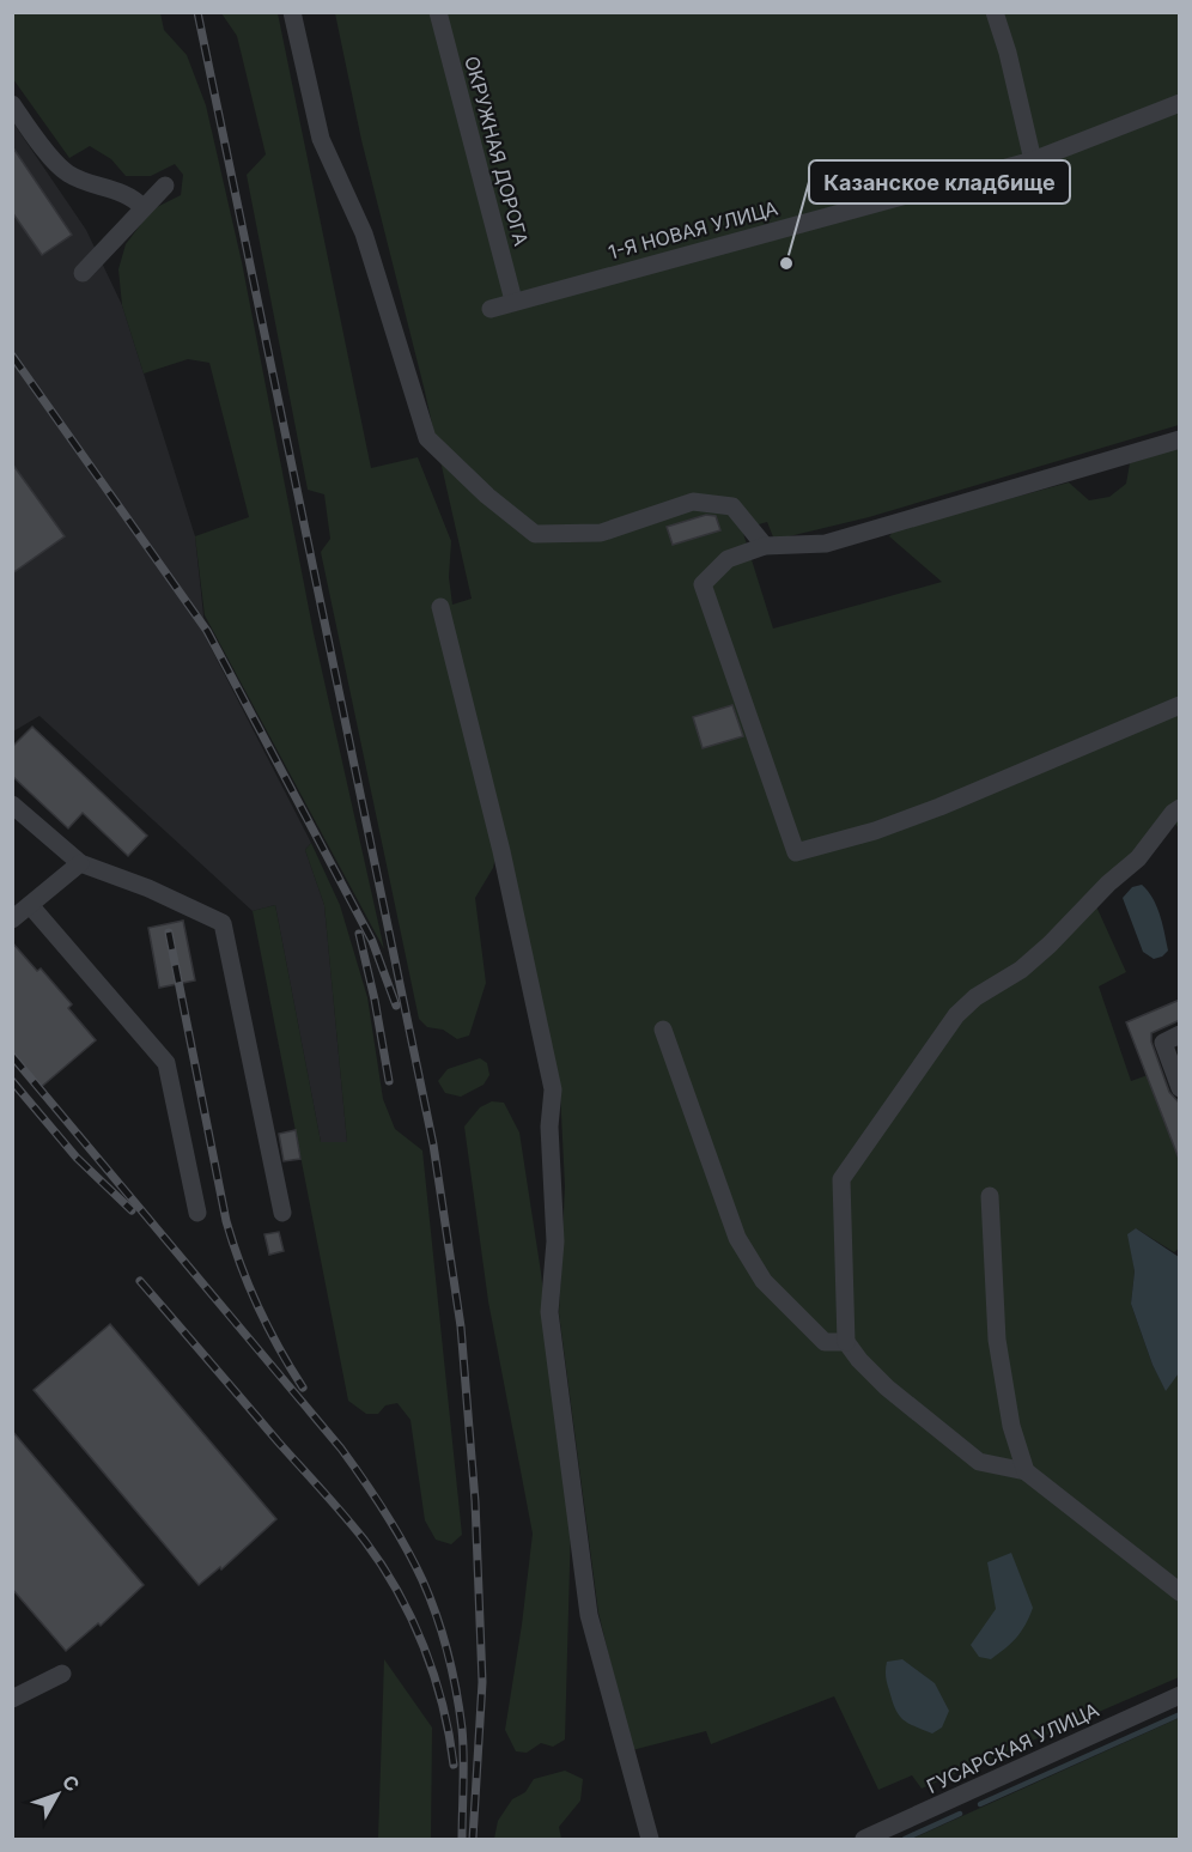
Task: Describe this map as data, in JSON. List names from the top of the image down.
{
  "streets": {
    "street": ["ОКРУЖНАЯ ДОРОГА", "1-Я НОВАЯ УЛИЦА", "ГУСАРСКАЯ УЛИЦА"]
  },
  "crossings": [
    ["ОКРУЖНАЯ ДОРОГА", "1-Я НОВАЯ УЛИЦА"]
  ],
  "places": ["Казанское кладбище"],
  "north": "top right"
}
